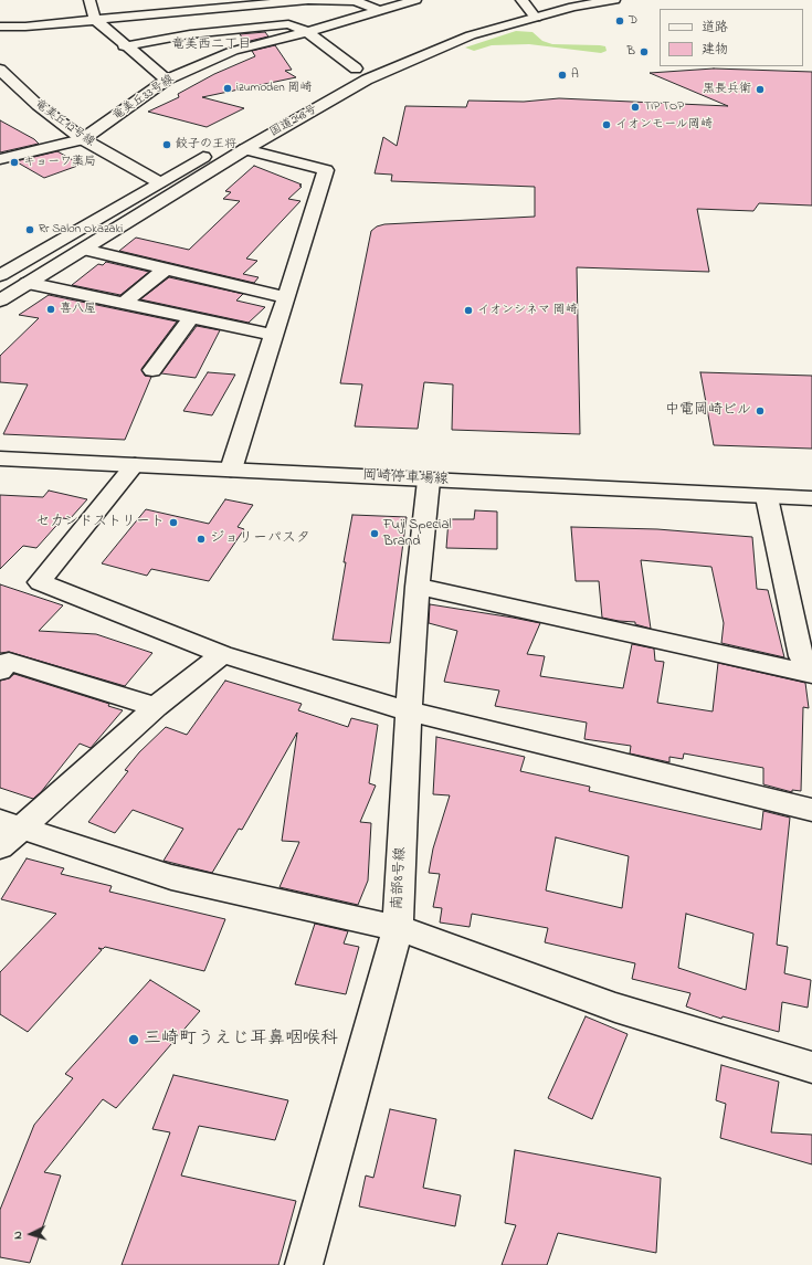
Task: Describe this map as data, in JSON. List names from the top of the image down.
{
  "streets": {
    "main road": [
      "竜美丘33号線",
      "国道248号",
      "竜美丘12号線",
      "岡崎停車場線",
      "南部8号線"
    ]
  },
  "crossings": [
    ["竜美丘33号線", "竜美丘12号線"],
    ["岡崎停車場線", "南部8号線"]
  ],
  "districts": ["竜美西二丁目"],
  "places": [
    "D",
    "B",
    "A",
    "izumoden 岡崎",
    "黒長兵衛",
    "TiP TOP",
    "イオンモール岡崎",
    "餃子の王将",
    "キョーワ薬局",
    "Rr Salon Okazaki",
    "喜八屋",
    "イオンシネマ 岡崎",
    "中電岡崎ビル",
    "セカンドストリート",
    "Fuji Special Brand",
    "ジョリーパスタ",
    "三崎町うえじ耳鼻咽喉科"
  ],
  "legend": ["道路", "建物"],
  "north": "left"
}
